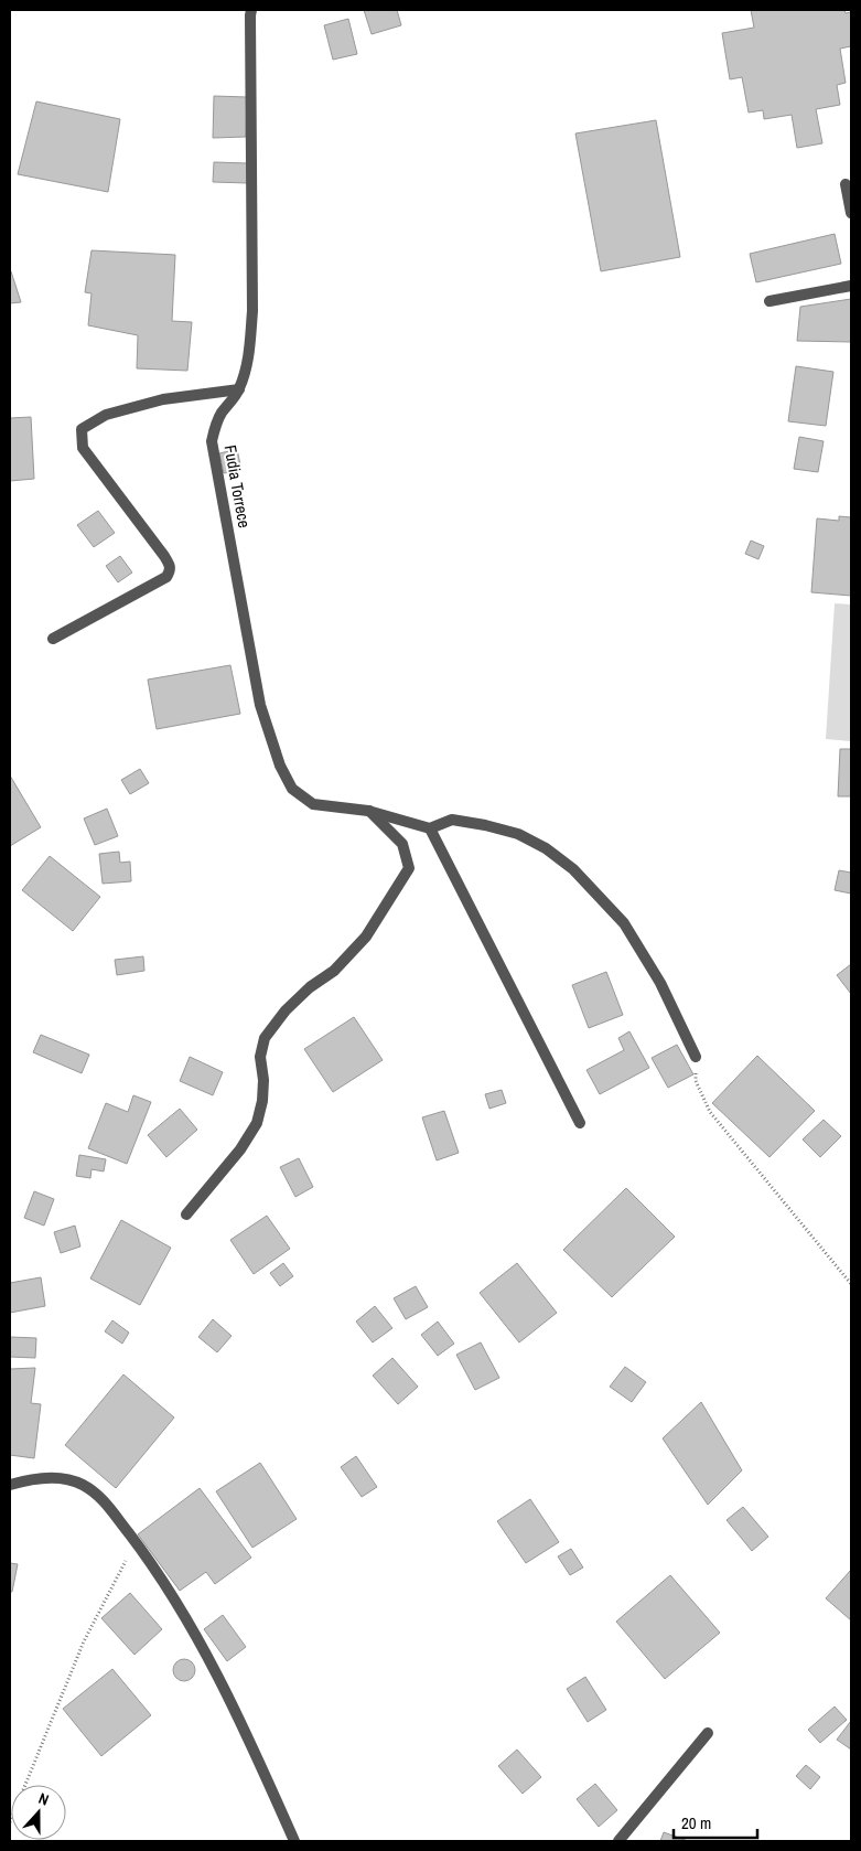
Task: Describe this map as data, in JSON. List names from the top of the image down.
{
  "streets": {
    "street": ["Fudia Torrece"]
  },
  "scale_bar": "20 m",
  "north": "top"
}
